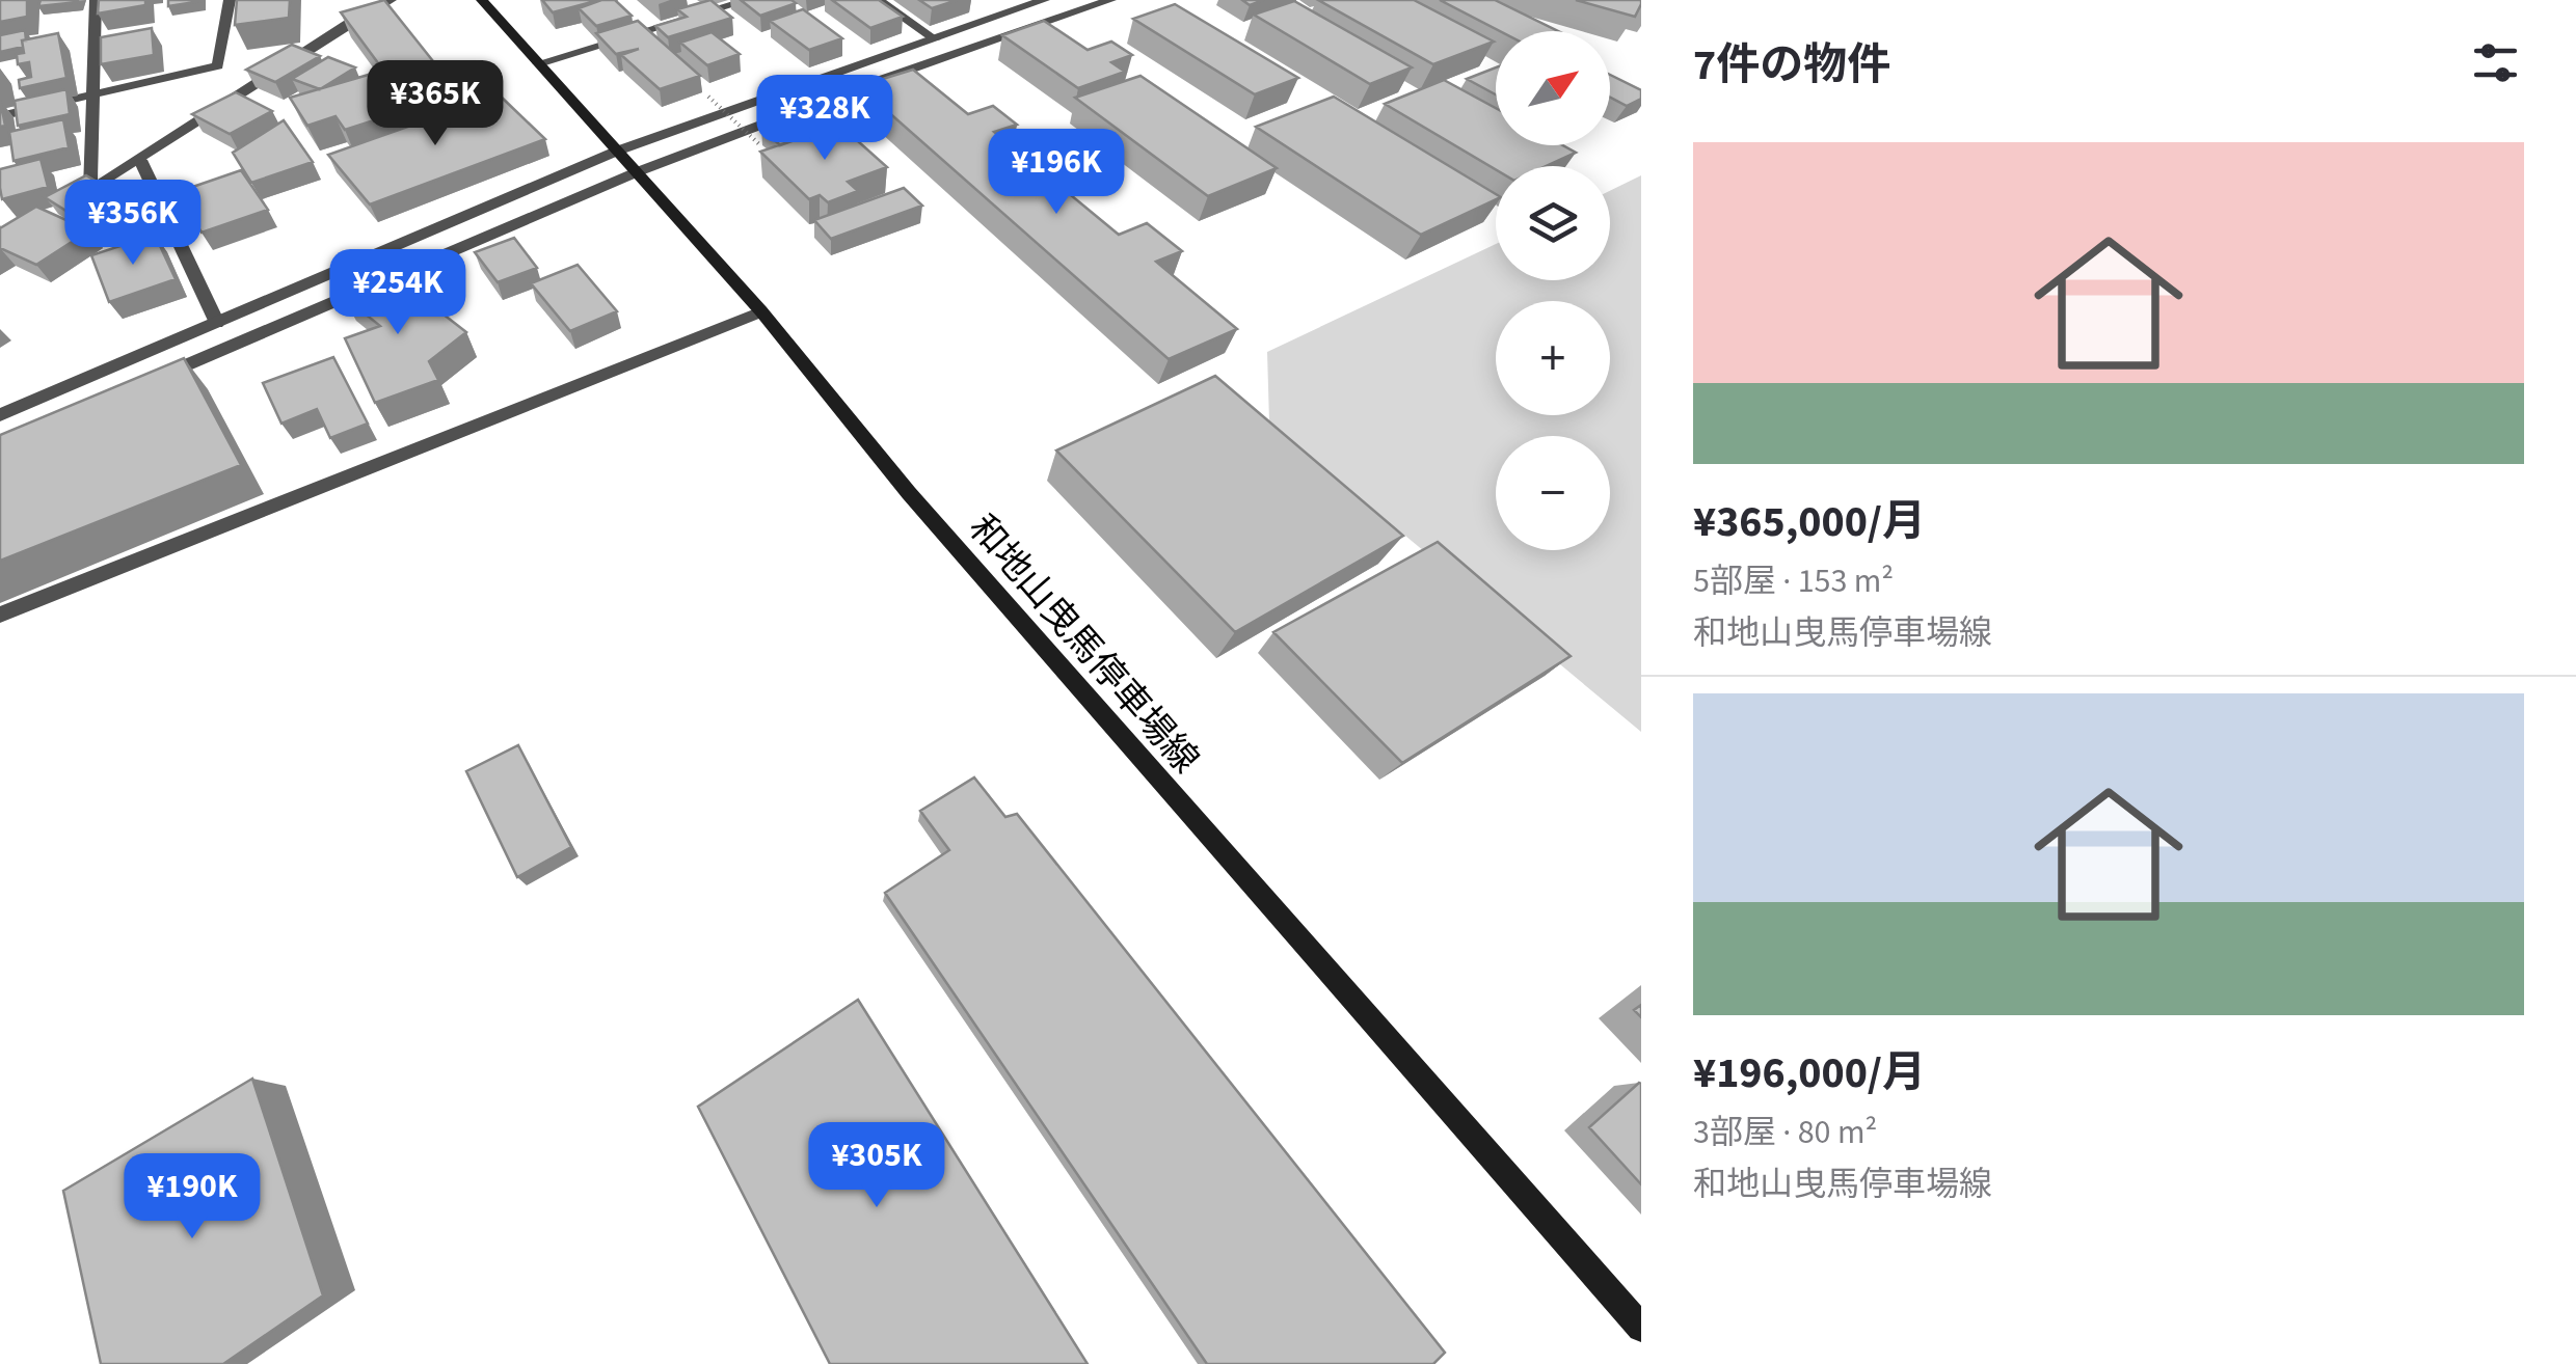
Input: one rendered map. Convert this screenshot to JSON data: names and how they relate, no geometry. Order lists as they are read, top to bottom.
{
  "streets": {
    "main road": ["和地山曳馬停車場線"]
  },
  "north": "top right",
  "page": {
    "heading": "7件の物件",
    "map_buttons": ["+", "−"],
    "price": [
      "¥365K",
      "¥328K",
      "¥196K",
      "¥356K",
      "¥254K",
      "¥305K",
      "¥190K"
    ],
    "list": [
      {
        "name": "¥365,000/月",
        "note": "5部屋 · 153 m² · 和地山曳馬停車場線"
      },
      {
        "name": "¥196,000/月",
        "note": "3部屋 · 80 m² · 和地山曳馬停車場線"
      }
    ]
  }
}
